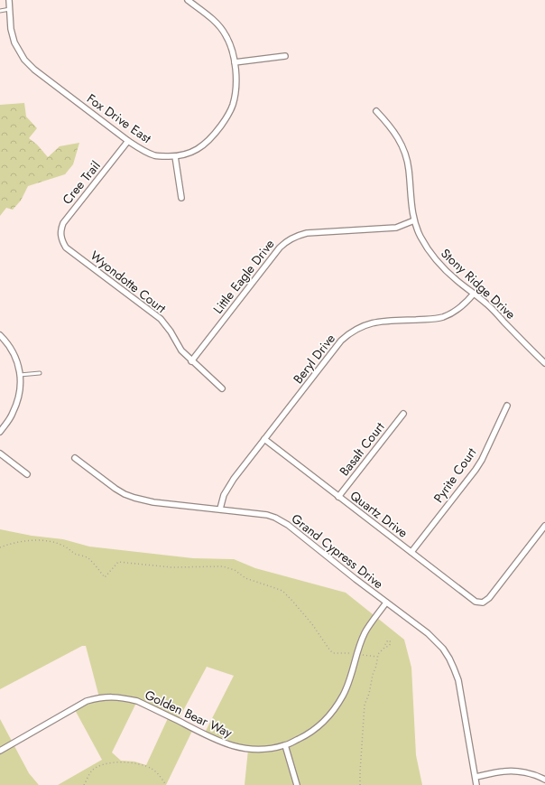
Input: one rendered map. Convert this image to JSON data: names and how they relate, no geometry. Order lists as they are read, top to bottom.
{
  "streets": {
    "street": [
      "Fox Drive East",
      "Cree Trail",
      "Little Eagle Drive",
      "Wyondotte Court",
      "Stony Ridge Drive",
      "Beryl Drive",
      "Basalt Court",
      "Pyrite Court",
      "Quartz Drive",
      "Grand Cypress Drive",
      "Golden Bear Way"
    ]
  },
  "crossings": [
    ["Fox Drive East", "Cree Trail"],
    ["Cree Trail", "Wyondotte Court"],
    ["Little Eagle Drive", "Wyondotte Court"],
    ["Little Eagle Drive", "Stony Ridge Drive"],
    ["Stony Ridge Drive", "Beryl Drive"],
    ["Beryl Drive", "Quartz Drive"],
    ["Beryl Drive", "Grand Cypress Drive"],
    ["Basalt Court", "Quartz Drive"],
    ["Pyrite Court", "Quartz Drive"],
    ["Grand Cypress Drive", "Golden Bear Way"]
  ]
}
